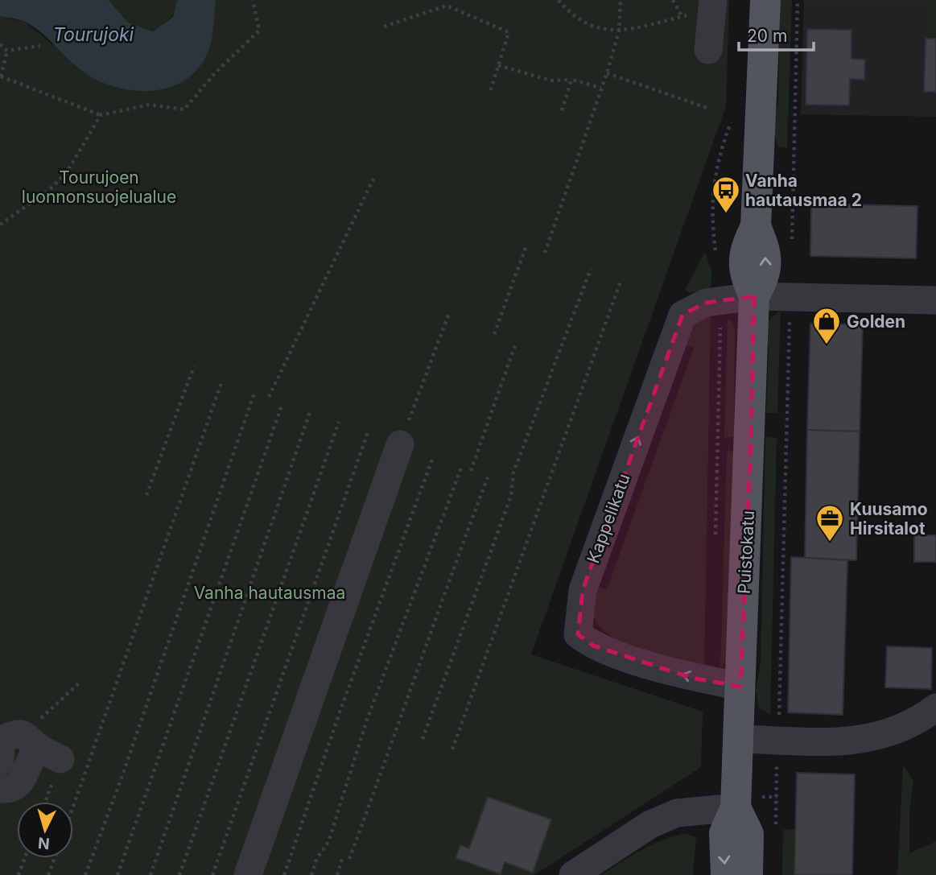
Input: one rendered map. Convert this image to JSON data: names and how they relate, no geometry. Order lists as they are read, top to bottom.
{
  "streets": {
    "main road": ["Puistokatu"],
    "street": ["Kappelikatu"]
  },
  "crossings": [
    ["Kappelikatu", "Puistokatu"]
  ],
  "water": ["Tourujoki"],
  "parks": ["Tourujoen luonnonsuojelualue", "Vanha hautausmaa"],
  "places": {
    "bus stop": ["Vanha hautausmaa 2"],
    "shop": ["Golden"],
    "office": ["Kuusamo Hirsitalot"]
  },
  "scale_bar": "20 m",
  "north": "bottom"
}
